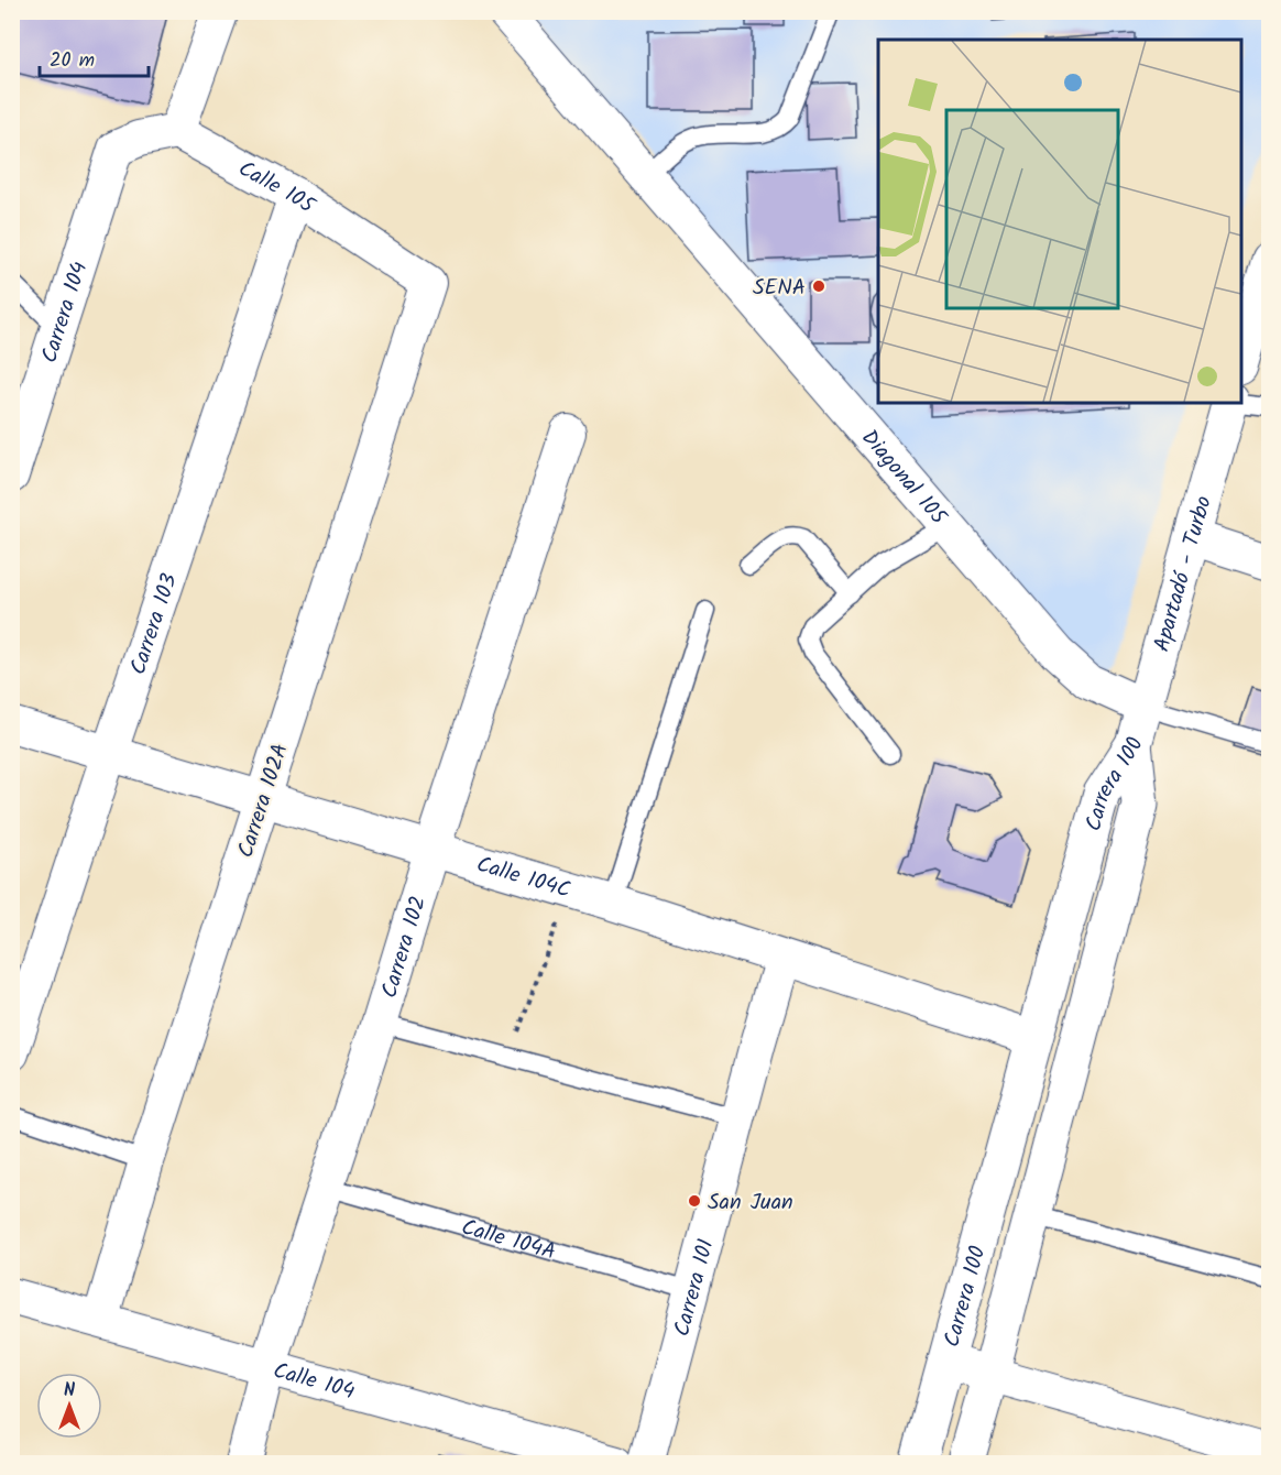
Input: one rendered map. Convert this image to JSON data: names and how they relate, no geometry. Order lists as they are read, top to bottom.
{
  "streets": {
    "main road": ["Apartadó - Turbo", "Carrera 100"],
    "street": [
      "Calle 105",
      "Carrera 104",
      "Diagonal 105",
      "Carrera 103",
      "Carrera 102A",
      "Calle 104C",
      "Carrera 102",
      "Carrera 101",
      "Calle 104"
    ],
    "lane": ["Calle 104A"]
  },
  "crossings": [
    ["Calle 105", "Carrera 104"],
    ["Calle 105", "Carrera 103"],
    ["Calle 105", "Carrera 102A"],
    ["Diagonal 105", "Apartadó - Turbo"],
    ["Apartadó - Turbo", "Carrera 100"],
    ["Carrera 103", "Calle 104C"],
    ["Carrera 102A", "Calle 104C"],
    ["Carrera 102A", "Calle 104"],
    ["Carrera 100", "Calle 104C"],
    ["Calle 104C", "Carrera 102"],
    ["Calle 104C", "Carrera 101"],
    ["Carrera 102", "Calle 104A"],
    ["Carrera 102", "Calle 104"],
    ["Calle 104A", "Carrera 101"]
  ],
  "places": ["SENA", "San Juan"],
  "scale_bar": "20 m",
  "north": "top"
}
